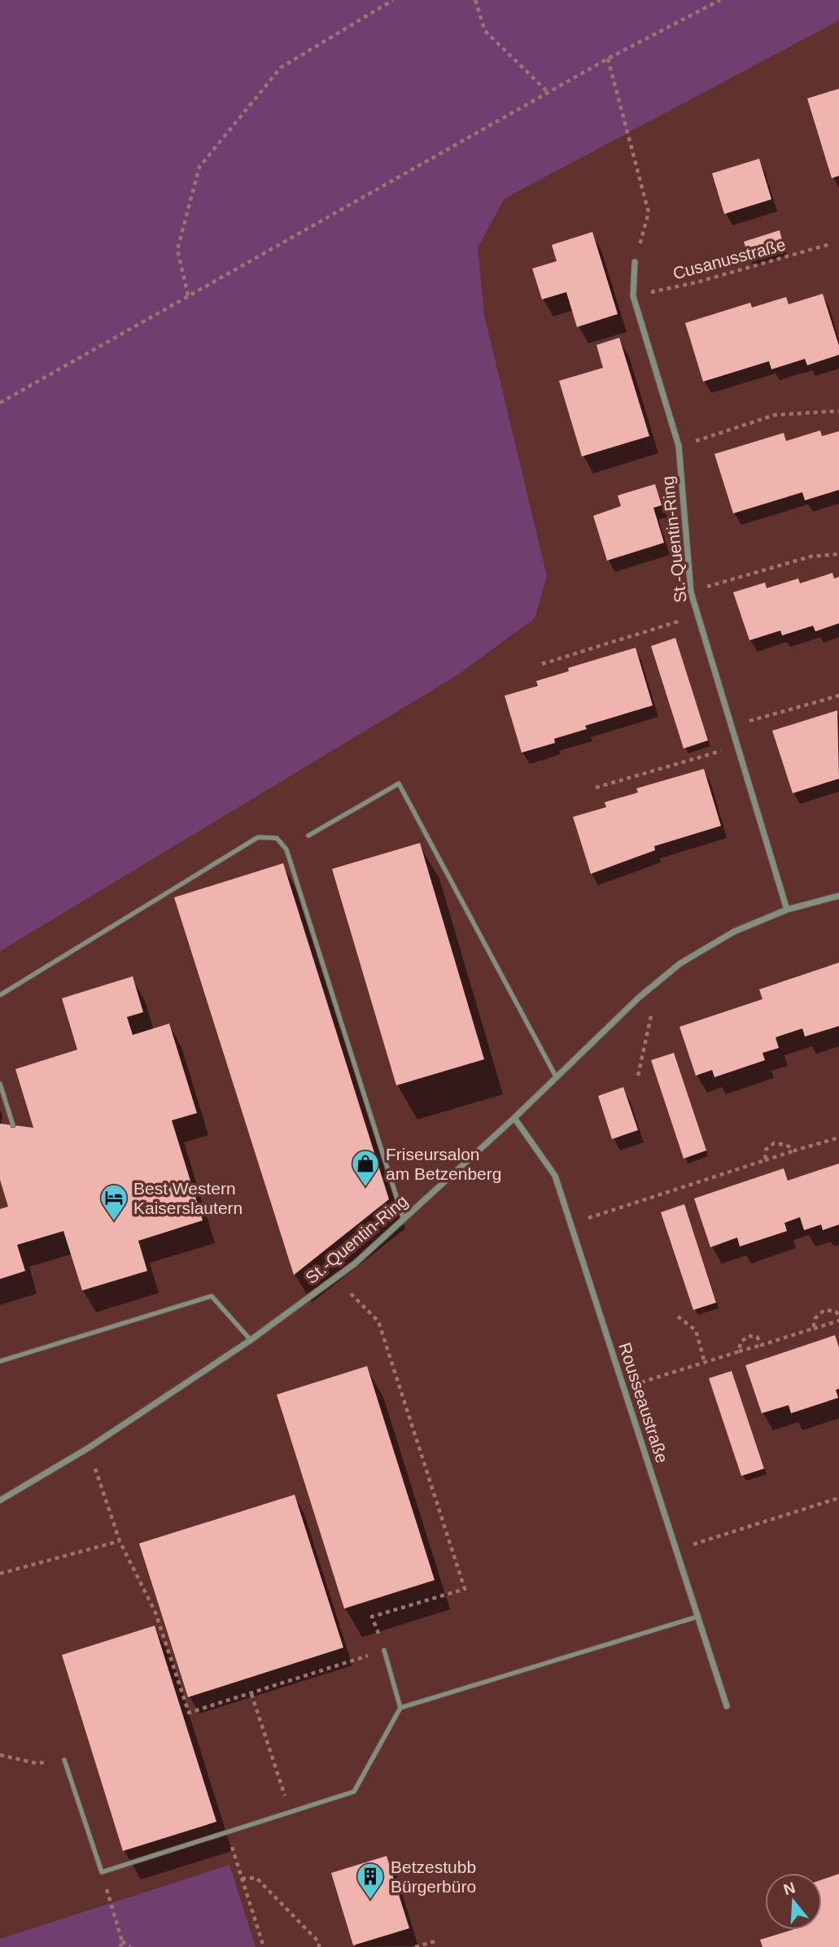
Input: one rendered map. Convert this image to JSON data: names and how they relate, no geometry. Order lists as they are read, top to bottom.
{
  "streets": {
    "street": ["St.-Quentin-Ring", "Rousseaustraße"],
    "path": ["Cusanusstraße"]
  },
  "crossings": [
    ["Cusanusstraße", "St.-Quentin-Ring"],
    ["St.-Quentin-Ring", "Rousseaustraße"]
  ],
  "places": {
    "shop": ["Friseursalon am Betzenberg"],
    "hotel": ["Best Western Kaiserslautern"],
    "building": ["Betzestubb Bürgerbüro"]
  },
  "north": "top"
}
